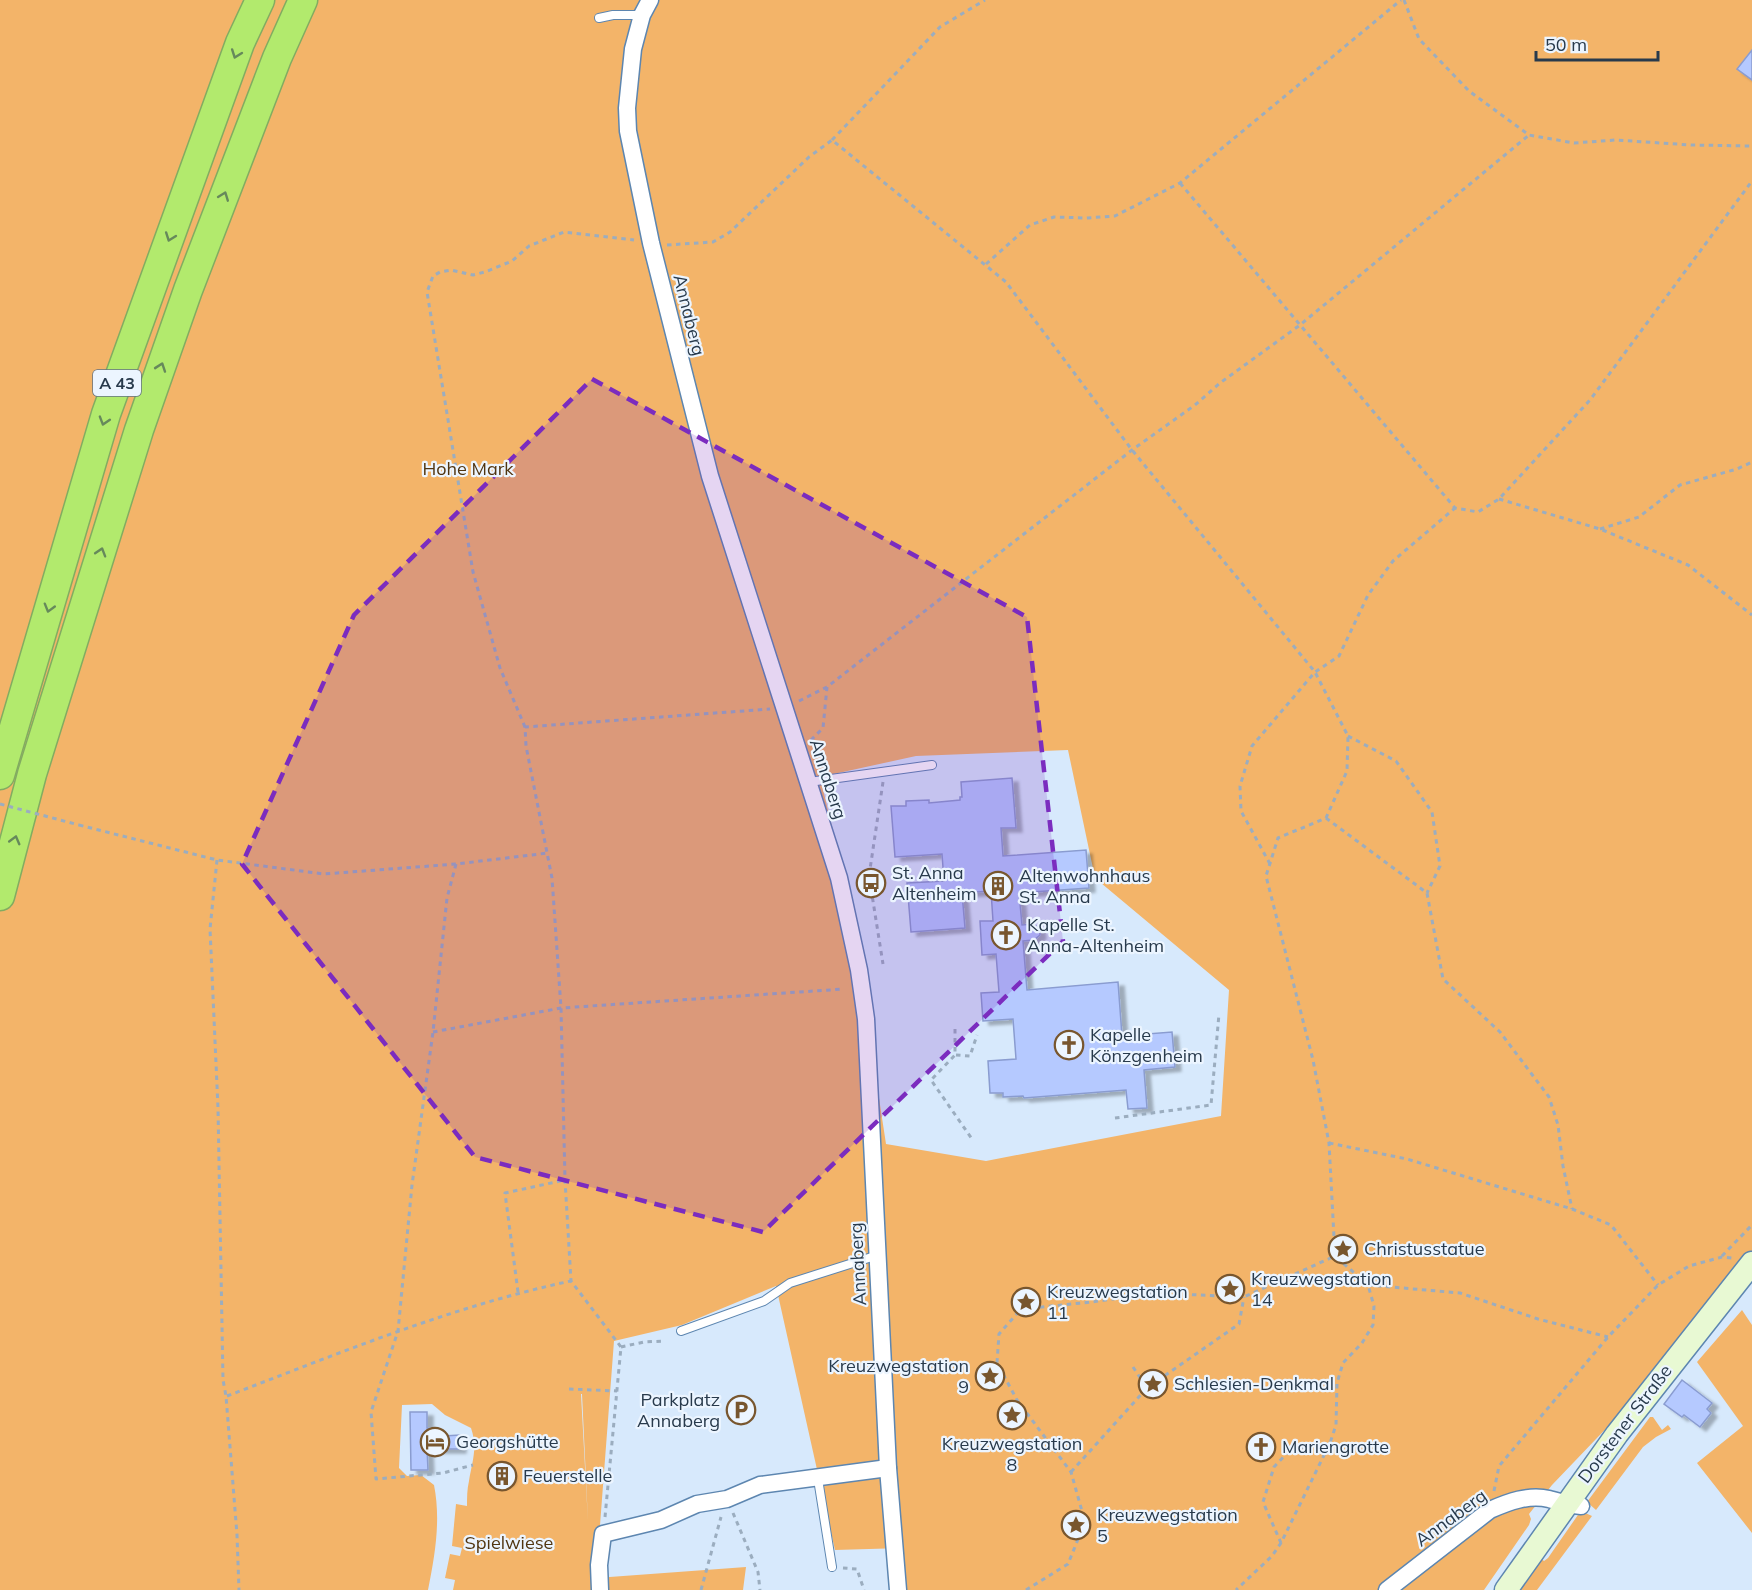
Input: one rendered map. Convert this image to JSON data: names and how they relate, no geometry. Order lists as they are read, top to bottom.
{
  "streets": {
    "highway": ["A 43"],
    "main road": ["Dorstener Straße"],
    "street": ["Annaberg"]
  },
  "crossings": [
    ["Annaberg", "Dorstener Straße"]
  ],
  "parks": ["Hohe Mark", "Spielwiese"],
  "places": {
    "bus stop": ["St. Anna Altenheim"],
    "building": ["Altenwohnhaus St. Anna", "Feuerstelle"],
    "church": ["Kapelle St. Anna-Altenheim", "Kapelle Könzgenheim", "Mariengrotte"],
    "place": [
      "Christusstatue",
      "Kreuzwegstation 14",
      "Kreuzwegstation 11",
      "Kreuzwegstation 9",
      "Schlesien-Denkmal",
      "Kreuzwegstation 8",
      "Kreuzwegstation 5"
    ],
    "parking": ["Parkplatz Annaberg"],
    "hotel": ["Georgshütte"]
  },
  "scale_bar": "50 m"
}
